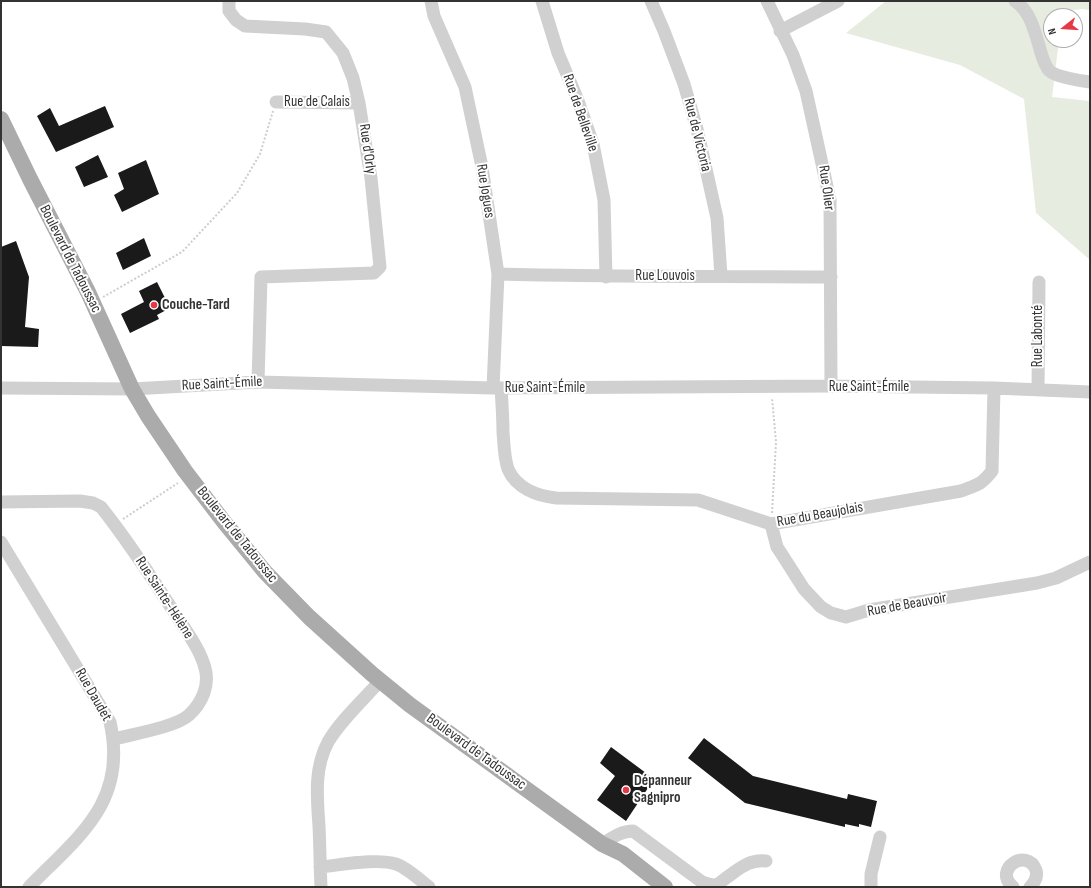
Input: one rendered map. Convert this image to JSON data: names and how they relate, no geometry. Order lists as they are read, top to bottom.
{
  "streets": {
    "main road": ["Boulevard de Tadoussac"],
    "street": [
      "Rue de Calais",
      "Rue de Belleville",
      "Rue de Victoria",
      "Rue d'Orly",
      "Rue Olier",
      "Rue Jogues",
      "Rue Louvois",
      "Rue Labonté",
      "Rue Saint-Émile",
      "Rue du Beaujolais",
      "Rue Sainte-Hélène",
      "Rue de Beauvoir",
      "Rue Daudet"
    ]
  },
  "crossings": [
    ["Rue de Calais", "Rue d'Orly"],
    ["Rue de Belleville", "Rue Louvois"],
    ["Rue de Victoria", "Rue Louvois"],
    ["Rue d'Orly", "Rue Saint-Émile"],
    ["Rue Olier", "Rue Louvois"],
    ["Rue Olier", "Rue Saint-Émile"],
    ["Rue Jogues", "Rue Louvois"],
    ["Rue Jogues", "Rue Saint-Émile"],
    ["Rue Jogues", "Rue du Beaujolais"],
    ["Boulevard de Tadoussac", "Rue Saint-Émile"],
    ["Rue Labonté", "Rue Saint-Émile"],
    ["Rue Saint-Émile", "Rue du Beaujolais"],
    ["Rue du Beaujolais", "Rue de Beauvoir"],
    ["Rue Sainte-Hélène", "Rue Daudet"]
  ],
  "places": ["Couche-Tard", "Dépanneur Sagnipro"],
  "north": "left"
}
